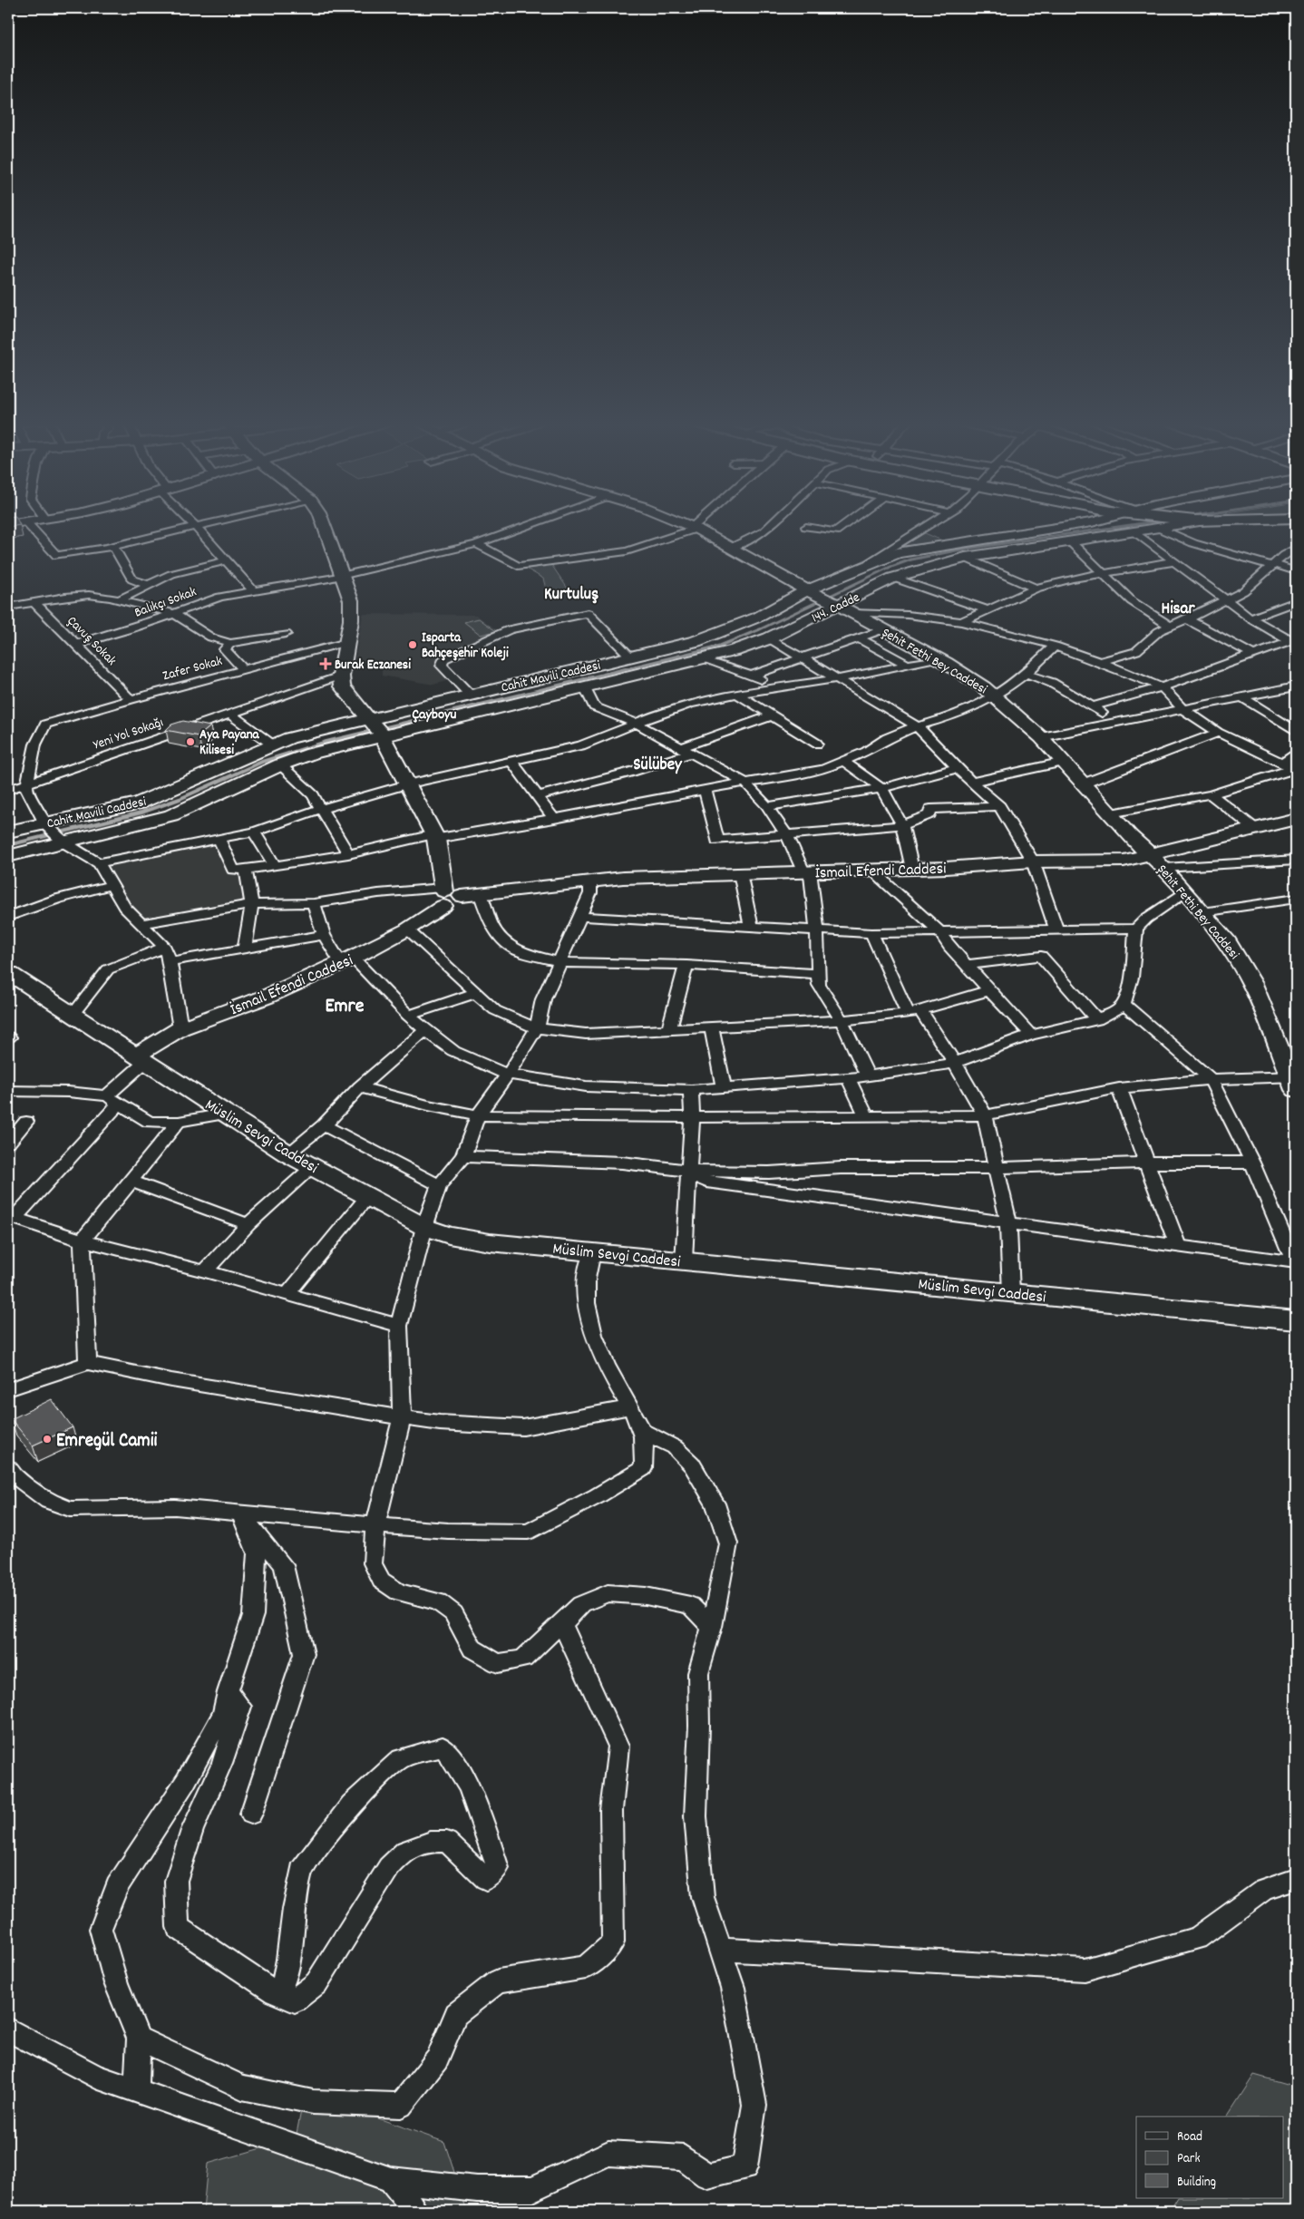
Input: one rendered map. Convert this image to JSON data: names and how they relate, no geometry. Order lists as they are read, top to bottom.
{
  "streets": {
    "street": [
      "Balıkçı Sokak",
      "144. Cadde",
      "Çavuş Sokak",
      "Şehit Fethi Bey Caddesi",
      "Zafer Sokak",
      "Cahit Mavili Caddesi",
      "Yeni Yol Sokağı",
      "İsmail Efendi Caddesi",
      "Müslim Sevgi Caddesi"
    ]
  },
  "crossings": [
    ["Balıkçı Sokak", "Çavuş Sokak"],
    ["144. Cadde", "Şehit Fethi Bey Caddesi"],
    ["144. Cadde", "Cahit Mavili Caddesi"],
    ["Çavuş Sokak", "Zafer Sokak"],
    ["Şehit Fethi Bey Caddesi", "Cahit Mavili Caddesi"],
    ["Şehit Fethi Bey Caddesi", "İsmail Efendi Caddesi"],
    ["Zafer Sokak", "Yeni Yol Sokağı"],
    ["İsmail Efendi Caddesi", "Müslim Sevgi Caddesi"]
  ],
  "districts": [
    "Kurtuluş",
    "Hisar",
    "Çayboyu",
    "Sülübey",
    "Emre"
  ],
  "places": {
    "other": ["Isparta Bahçeşehir Koleji", "Aya Payana Kilisesi", "Emregül Camii"],
    "health": ["Burak Eczanesi"]
  },
  "legend": ["Road", "Park", "Building"]
}
